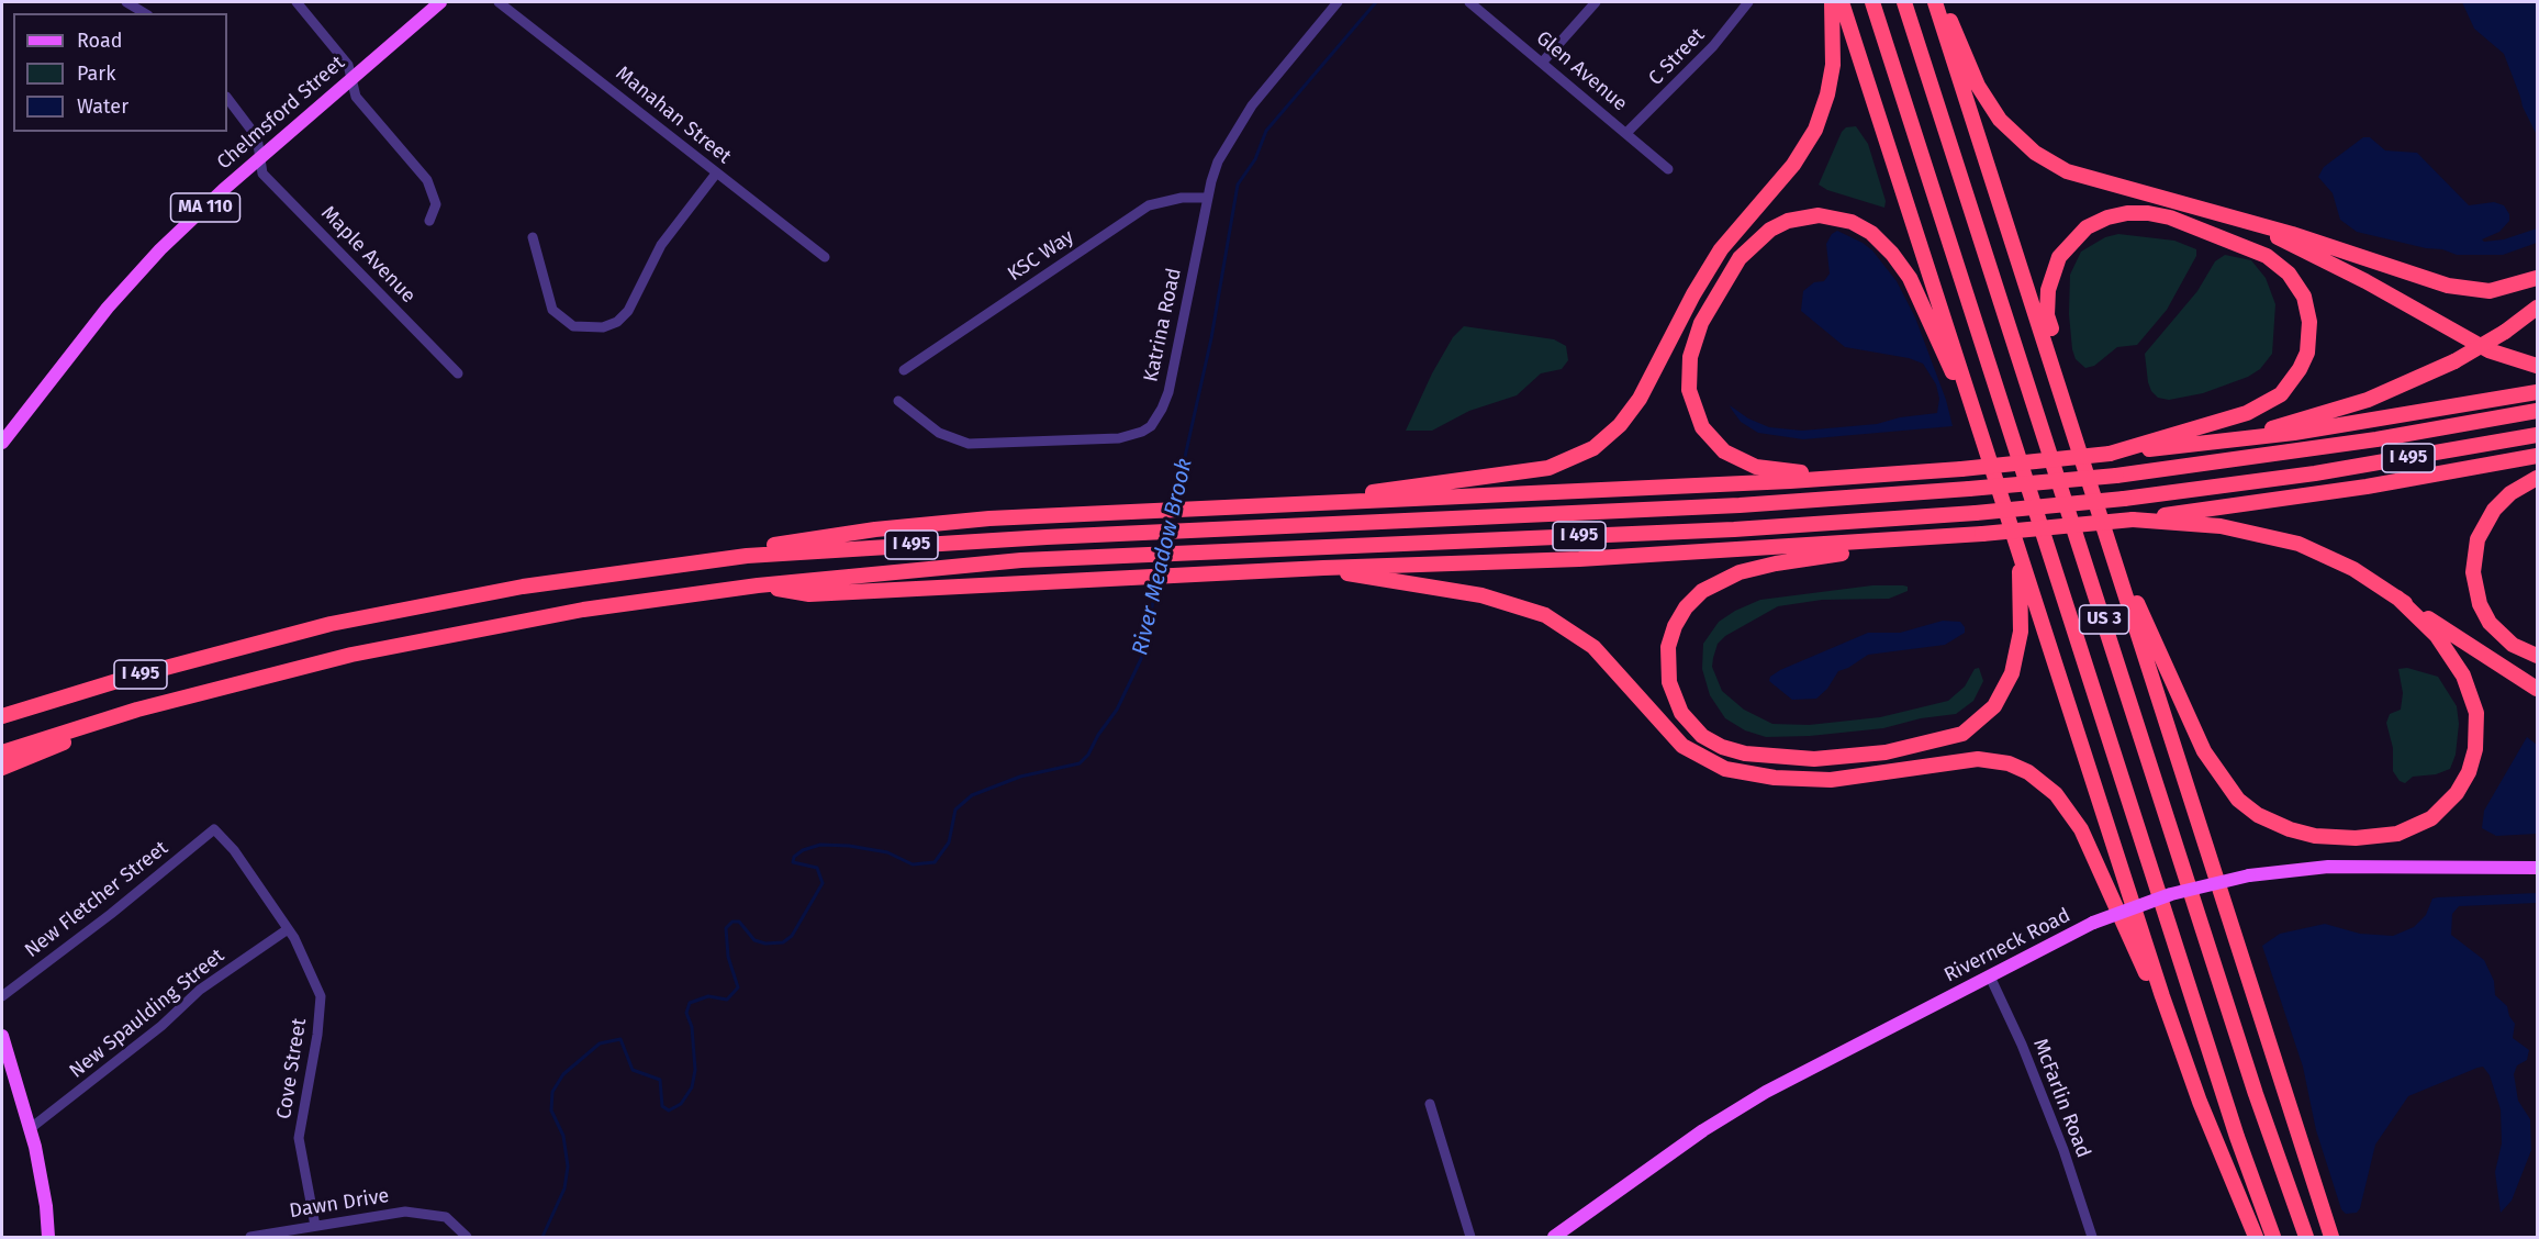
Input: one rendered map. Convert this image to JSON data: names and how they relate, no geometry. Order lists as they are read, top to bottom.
{
  "streets": {
    "highway": ["I 495", "US 3"],
    "main road": ["Chelmsford Street", "MA 110", "Riverneck Road"],
    "street": [
      "C Street",
      "Glen Avenue",
      "Manahan Street",
      "Maple Avenue",
      "KSC Way",
      "Katrina Road",
      "New Fletcher Street",
      "New Spaulding Street",
      "Cove Street",
      "McFarlin Road",
      "Dawn Drive"
    ]
  },
  "crossings": [
    ["C Street", "Glen Avenue"],
    ["Chelmsford Street", "Maple Avenue"],
    ["KSC Way", "Katrina Road"],
    ["New Fletcher Street", "Cove Street"],
    ["Riverneck Road", "McFarlin Road"],
    ["New Spaulding Street", "Cove Street"],
    ["Cove Street", "Dawn Drive"]
  ],
  "water": ["River Meadow Brook"],
  "legend": ["Road", "Park", "Water"]
}
